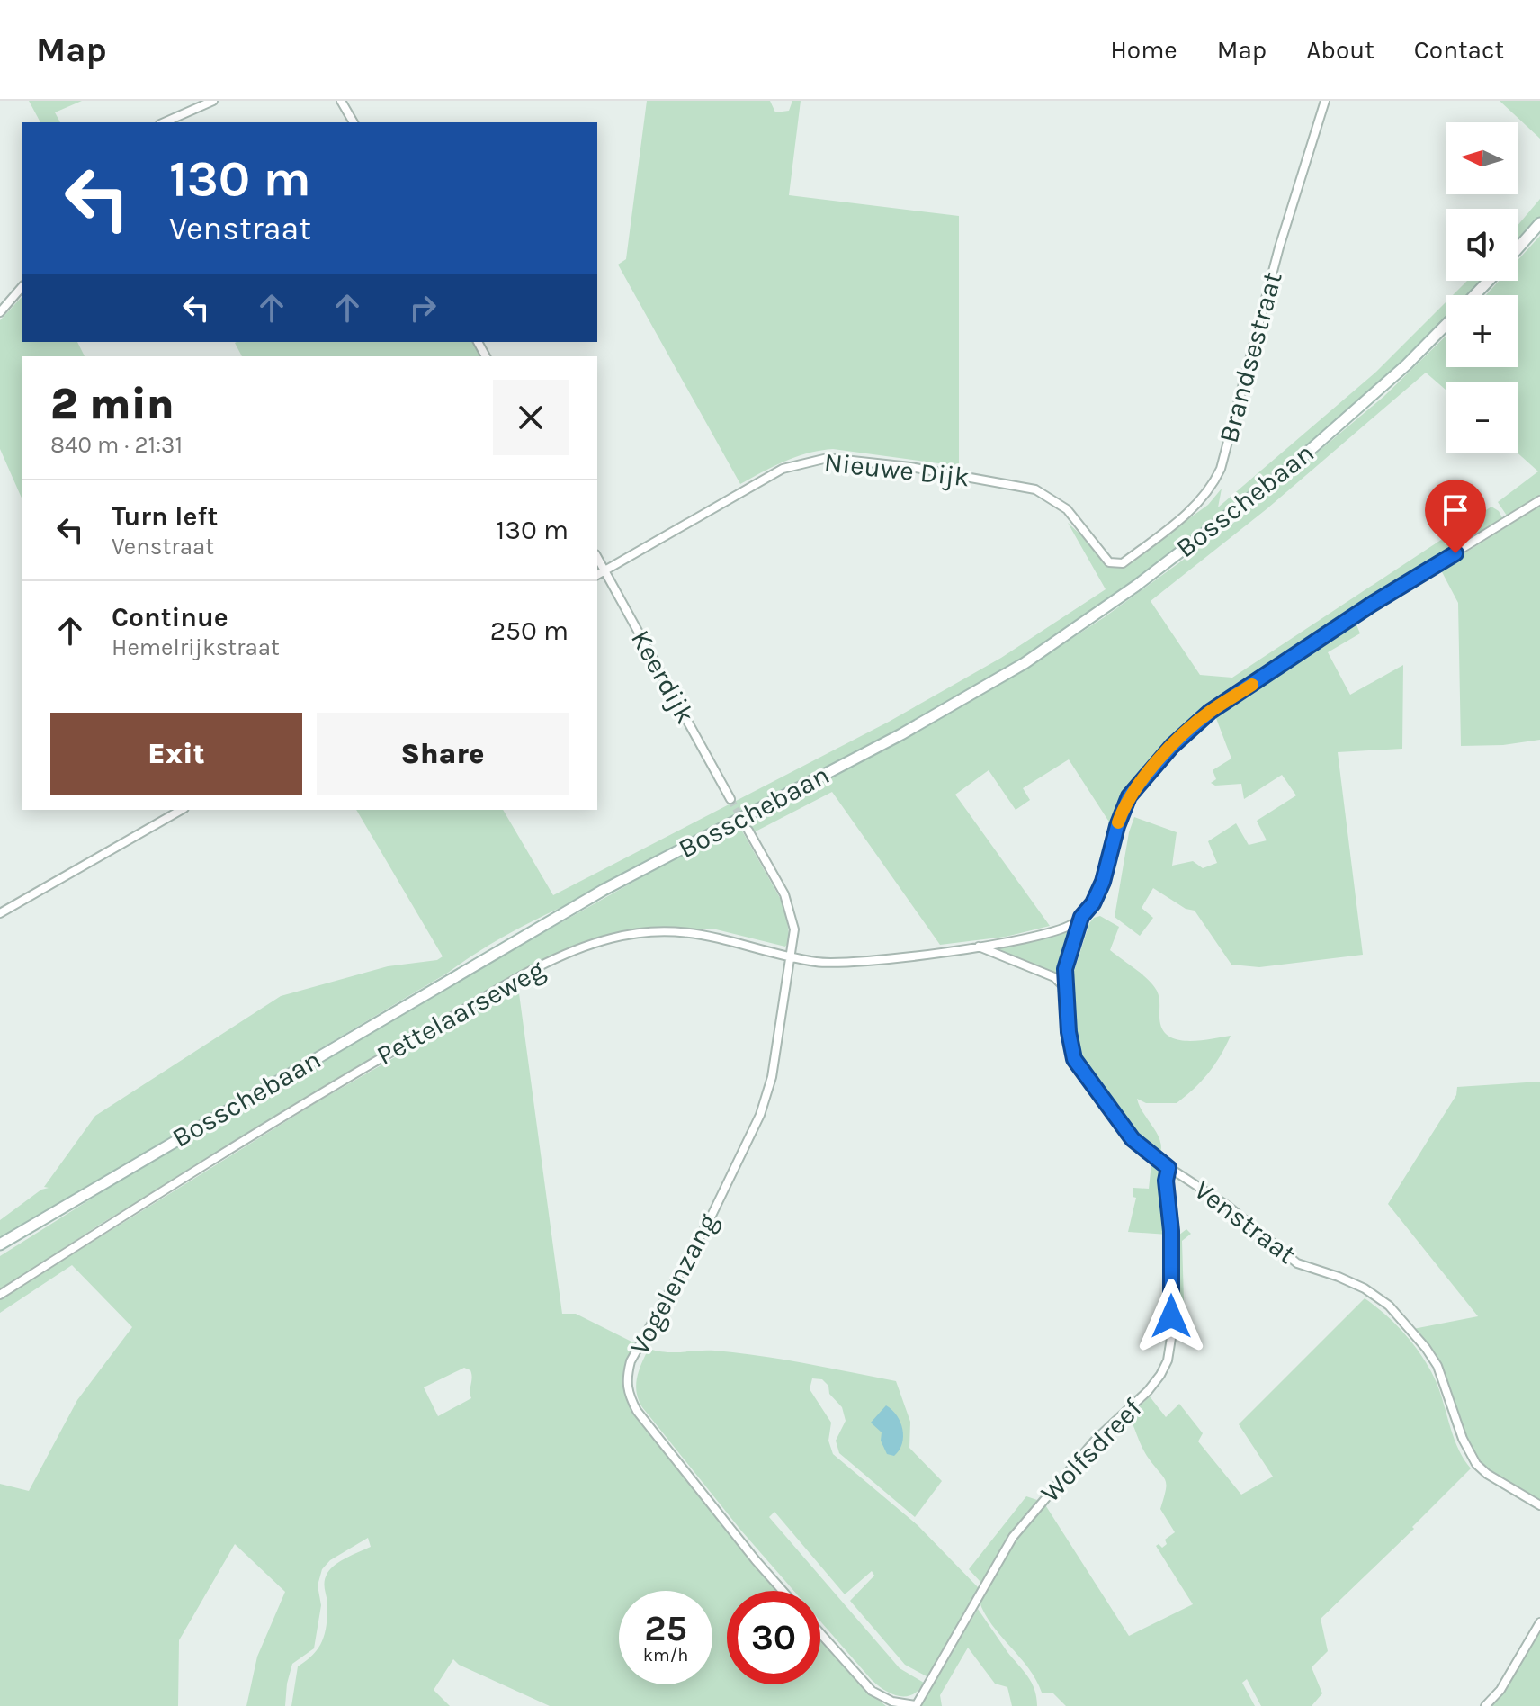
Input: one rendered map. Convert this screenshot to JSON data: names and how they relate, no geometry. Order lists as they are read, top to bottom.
{
  "streets": {
    "main road": ["Bosschebaan"],
    "street": [
      "Brandsestraat",
      "Nieuwe Dijk",
      "Keerdijk",
      "Pettelaarseweg",
      "Venstraat",
      "Vogelenzang",
      "Wolfsdreef"
    ]
  },
  "crossings": [
    ["Brandsestraat", "Nieuwe Dijk"],
    ["Nieuwe Dijk", "Keerdijk"],
    ["Pettelaarseweg", "Venstraat"],
    ["Pettelaarseweg", "Vogelenzang"],
    ["Venstraat", "Wolfsdreef"]
  ],
  "north": "left",
  "page": {
    "header": "Map",
    "nav": [
      "Home",
      "Map",
      "About",
      "Contact"
    ],
    "map_buttons": ["+", "−"],
    "turn": ["130 m", "Venstraat"],
    "heading": ["2 min", "840 m · 21:31"],
    "list": [
      {
        "name": "Turn left",
        "note": "Venstraat",
        "value": "130 m"
      },
      {
        "name": "Continue",
        "note": "Hemelrijkstraat",
        "value": "250 m"
      }
    ],
    "buttons": ["Exit", "Share"],
    "speed": "25 km/h",
    "limit": "30"
  }
}
